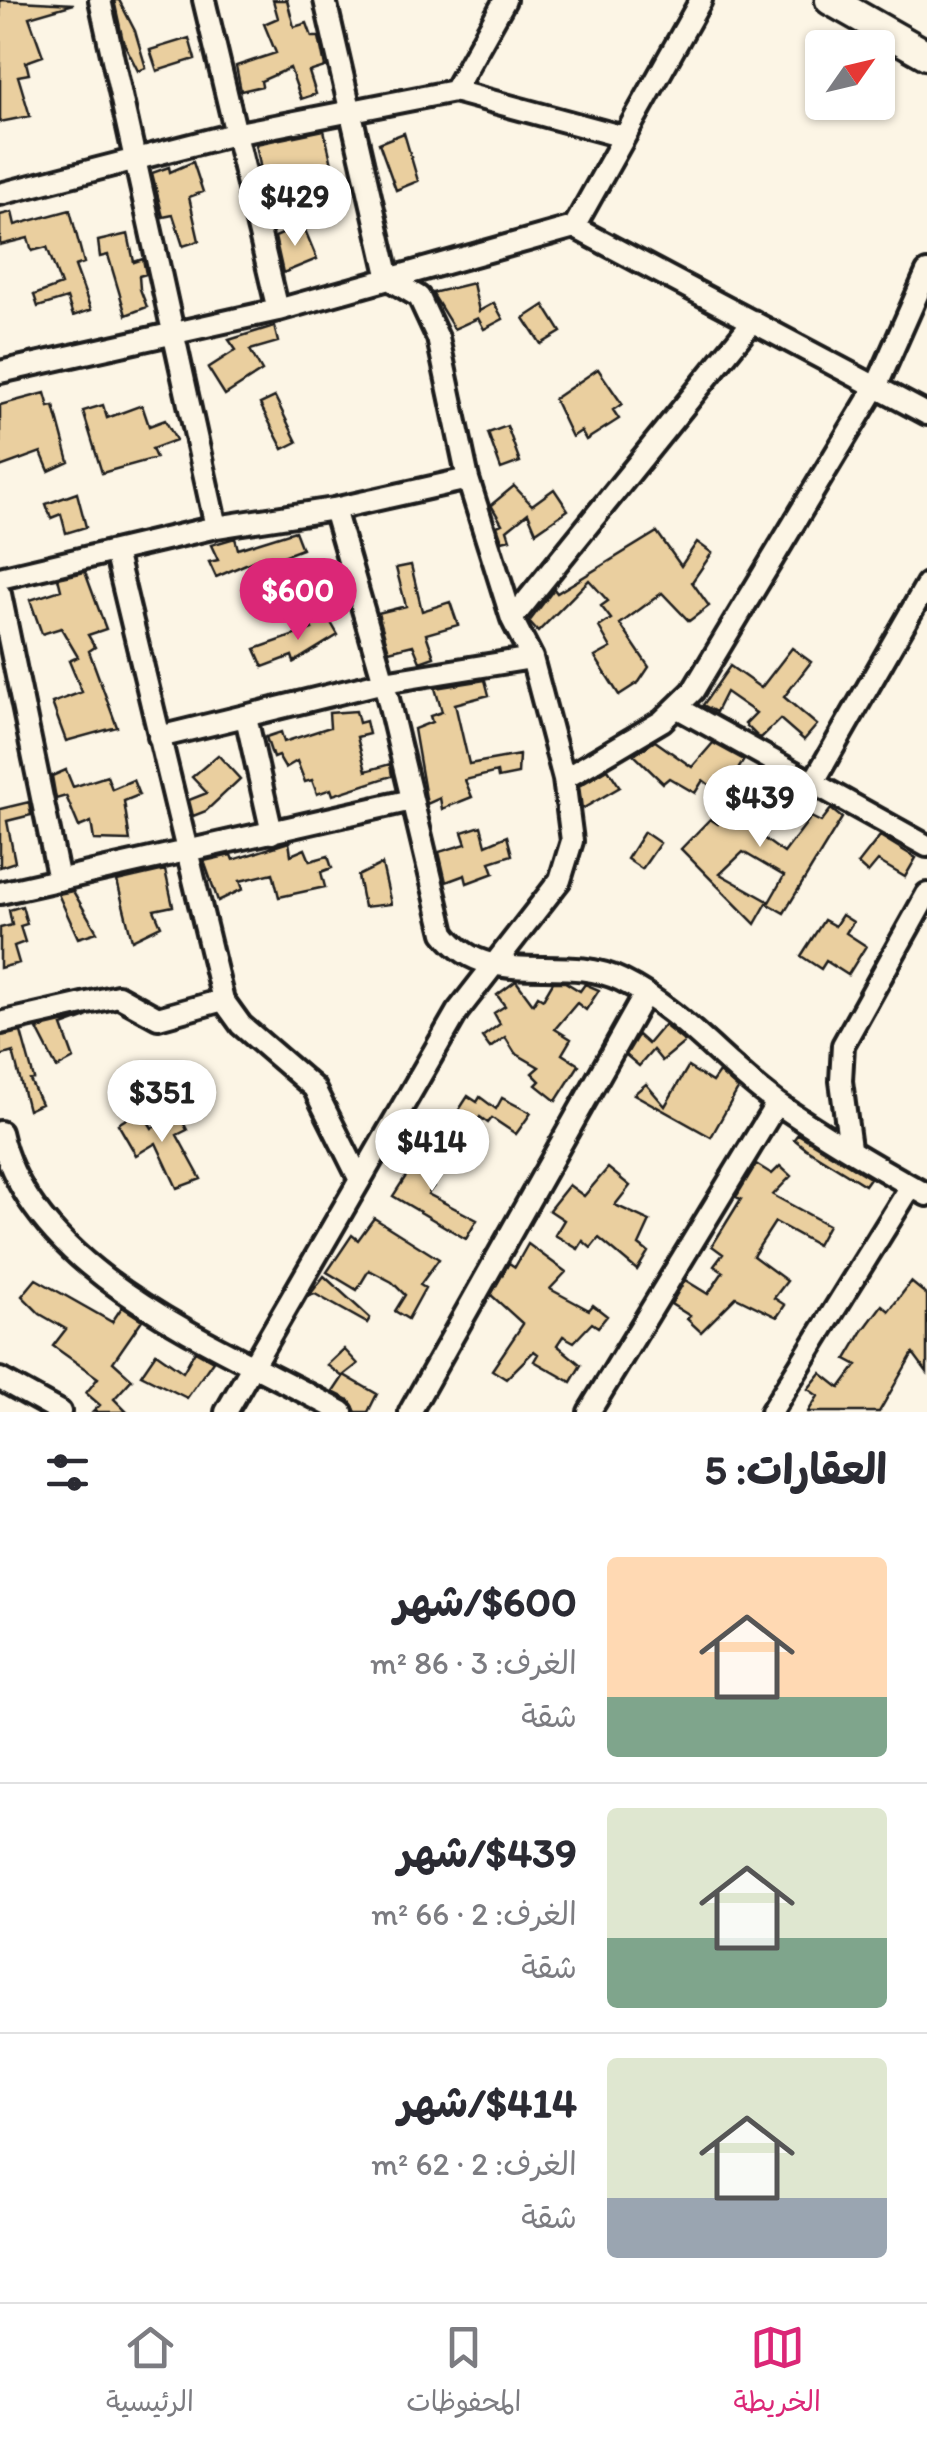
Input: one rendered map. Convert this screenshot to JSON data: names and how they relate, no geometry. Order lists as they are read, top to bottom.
{
  "north": "top right",
  "page": {
    "price": [
      "$429",
      "$600",
      "$439",
      "$351",
      "$414"
    ],
    "heading": "العقارات: 5",
    "list": [
      {
        "name": "$600/شهر",
        "note": "الغرف: 3 · 86 m² · شقة"
      },
      {
        "name": "$439/شهر",
        "note": "الغرف: 2 · 66 m² · شقة"
      },
      {
        "name": "$414/شهر",
        "note": "الغرف: 2 · 62 m² · شقة"
      }
    ],
    "tabs": ["الخريطة", "المحفوظات", "الرئيسية"]
  }
}
